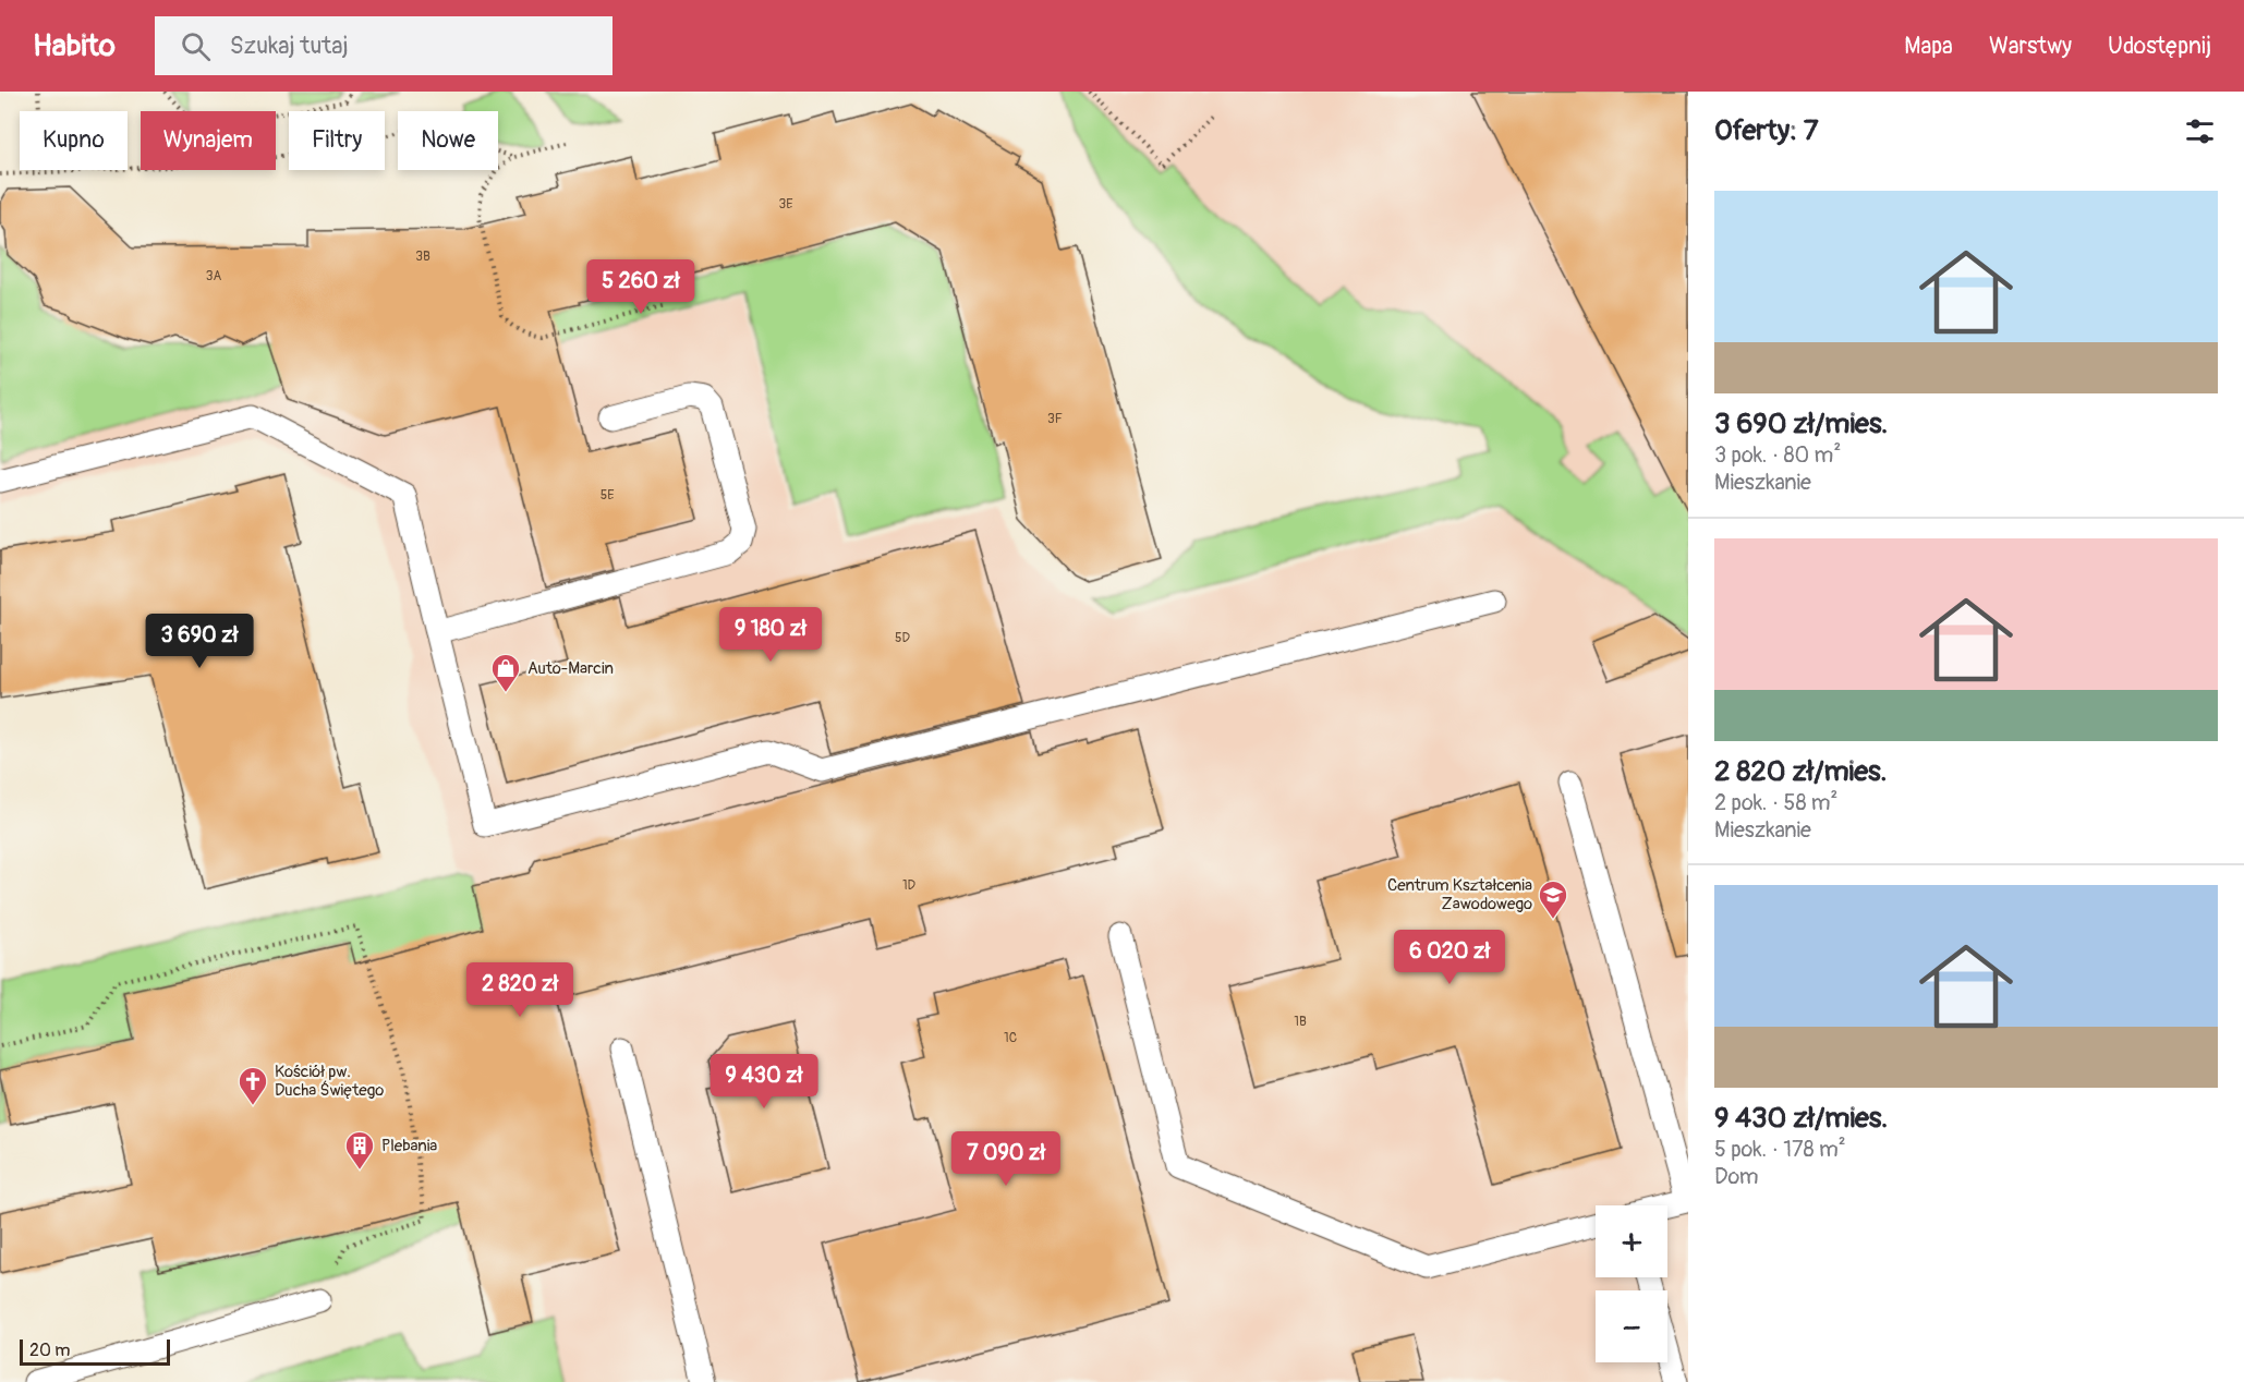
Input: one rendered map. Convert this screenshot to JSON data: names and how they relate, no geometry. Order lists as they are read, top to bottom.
{
  "places": {
    "shop": ["Auto-Marcin"],
    "school or university": ["Centrum Kształcenia Zawodowego"],
    "church": ["Kościół pw. Ducha Świętego"],
    "building": ["Plebania"]
  },
  "house_numbers": [
    "3E",
    "3B",
    "3A",
    "3F",
    "5E",
    "5D",
    "1D",
    "1B",
    "1C"
  ],
  "scale_bar": "20 m",
  "page": {
    "header": "Habito",
    "search": "Szukaj tutaj",
    "nav": ["Mapa", "Warstwy", "Udostępnij"],
    "heading": "Oferty: 7",
    "chip": [
      "Kupno",
      "Wynajem",
      "Filtry",
      "Nowe"
    ],
    "list": [
      {
        "name": "3 690 zł/mies.",
        "note": "3 pok. · 80 m² · Mieszkanie"
      },
      {
        "name": "2 820 zł/mies.",
        "note": "2 pok. · 58 m² · Mieszkanie"
      },
      {
        "name": "9 430 zł/mies.",
        "note": "5 pok. · 178 m² · Dom"
      }
    ],
    "price": [
      "5 260 zł",
      "9 180 zł",
      "3 690 zł",
      "6 020 zł",
      "2 820 zł",
      "9 430 zł",
      "7 090 zł"
    ],
    "map_buttons": ["+", "−"],
    "scale": "20 m"
  }
}
